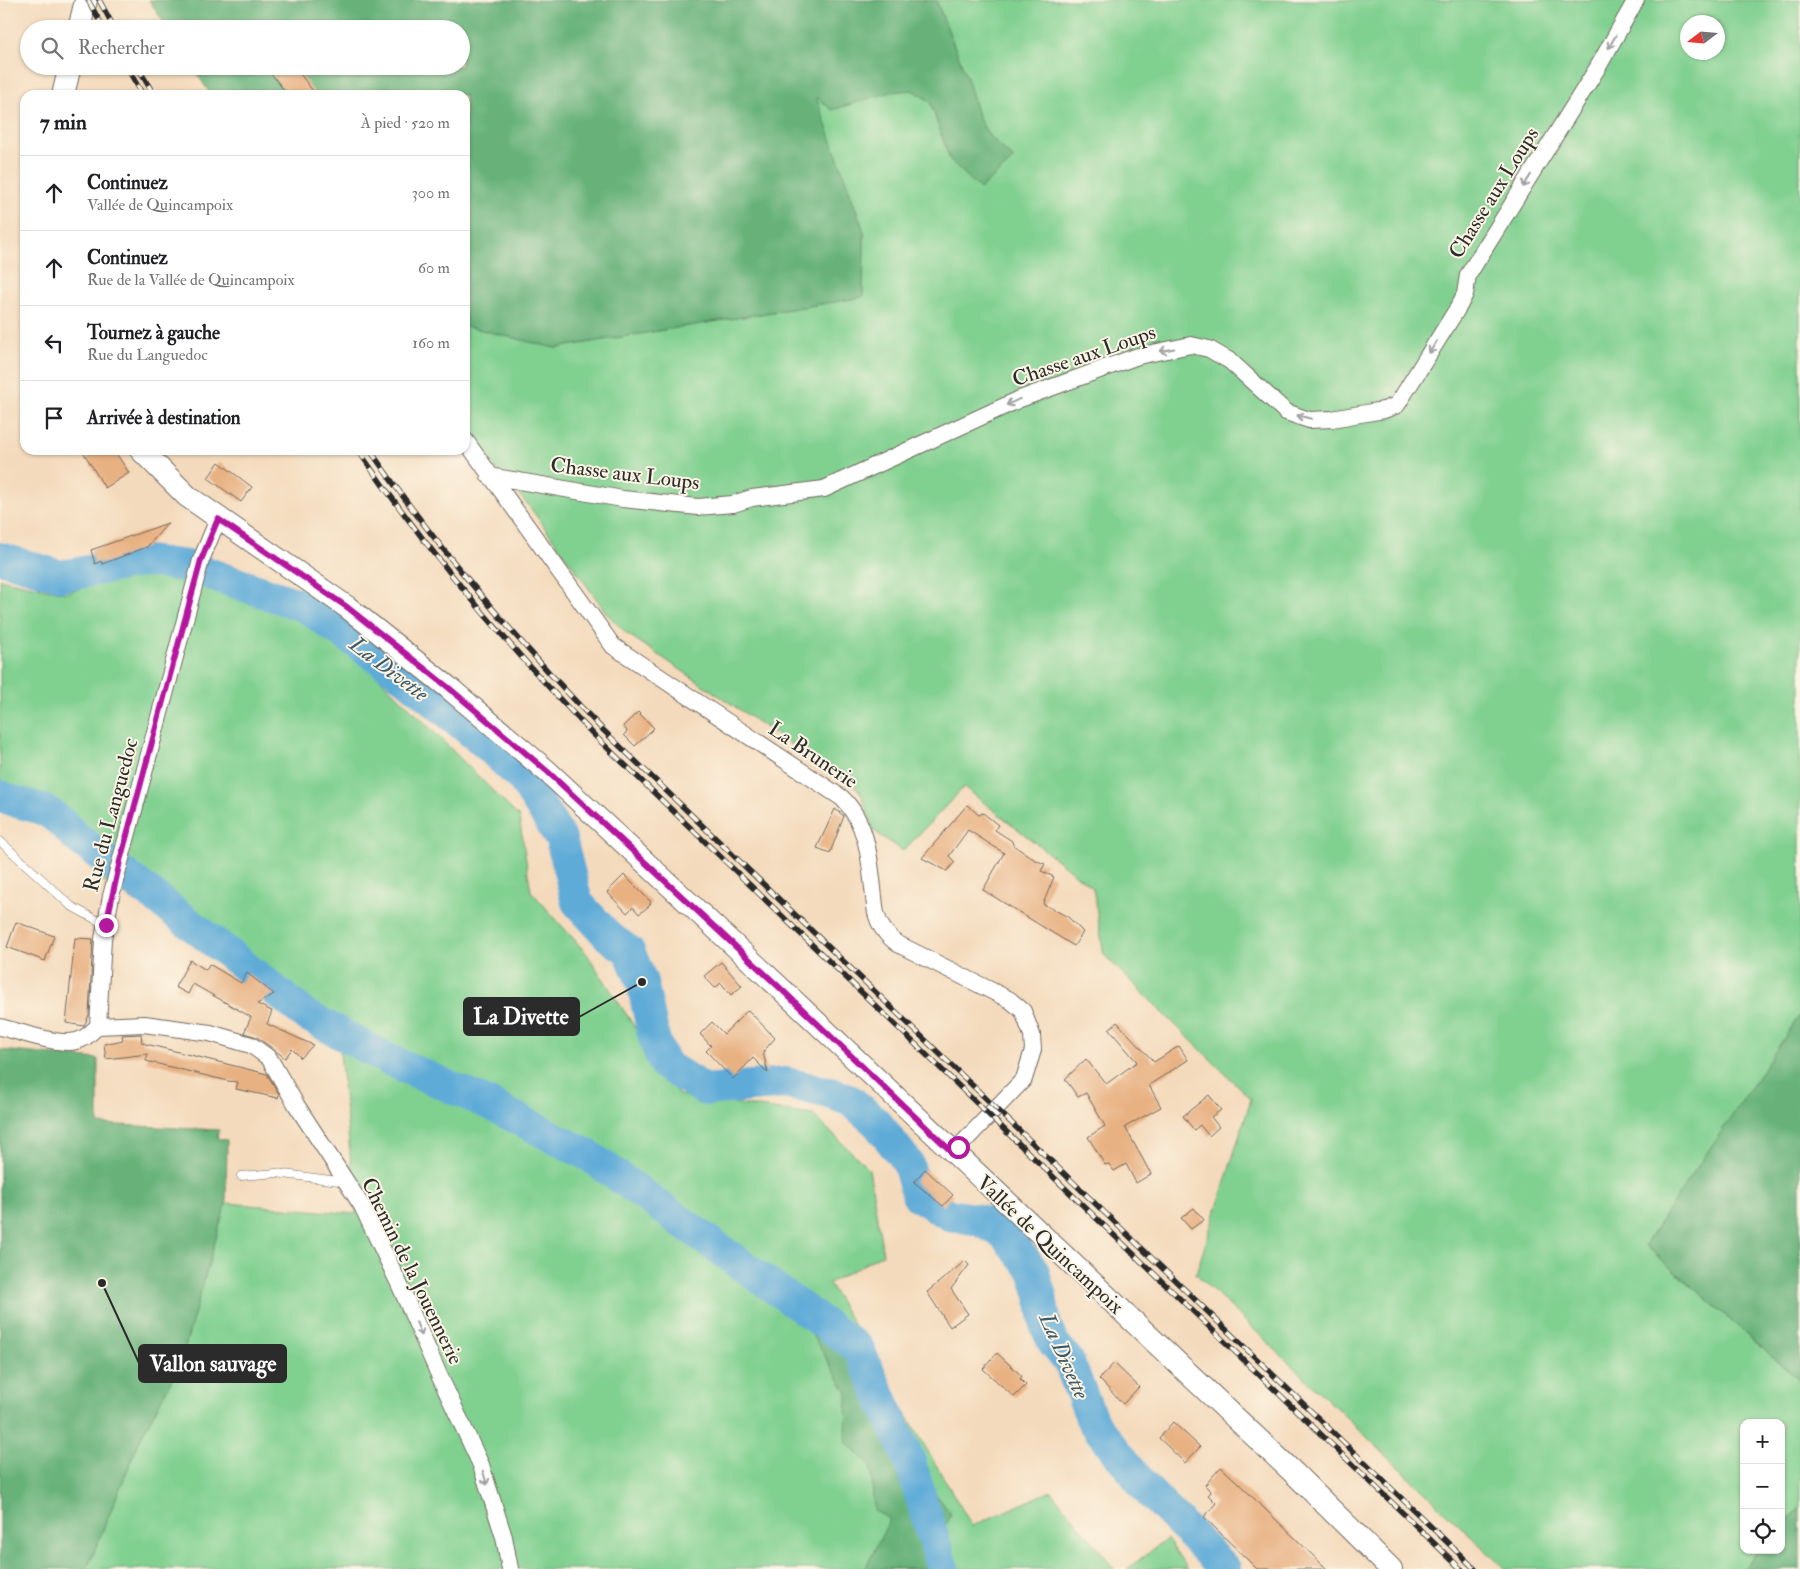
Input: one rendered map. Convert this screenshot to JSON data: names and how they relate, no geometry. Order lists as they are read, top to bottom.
{
  "streets": {
    "main road": ["Vallée de Quincampoix"],
    "street": [
      "Chasse aux Loups",
      "La Brunerie",
      "Rue du Languedoc",
      "Chemin de la Jouennerie"
    ]
  },
  "crossings": [
    ["Chasse aux Loups", "La Brunerie"],
    ["La Brunerie", "Vallée de Quincampoix"],
    ["Rue du Languedoc", "Vallée de Quincampoix"],
    ["Rue du Languedoc", "Chemin de la Jouennerie"]
  ],
  "one_way": ["Chasse aux Loups", "Chemin de la Jouennerie"],
  "water": ["La Divette"],
  "places": ["La Divette", "Vallon sauvage"],
  "north": "left",
  "page": {
    "search": "Rechercher",
    "heading": ["7 min", "À pied · 520 m"],
    "list": [
      ["Continuez", "Vallée de Quincampoix", "300 m"],
      ["Continuez", "Rue de la Vallée de Quincampoix", "60 m"],
      ["Tournez à gauche", "Rue du Languedoc", "160 m"],
      "Arrivée à destination"
    ],
    "map_buttons": ["+", "−"]
  }
}
